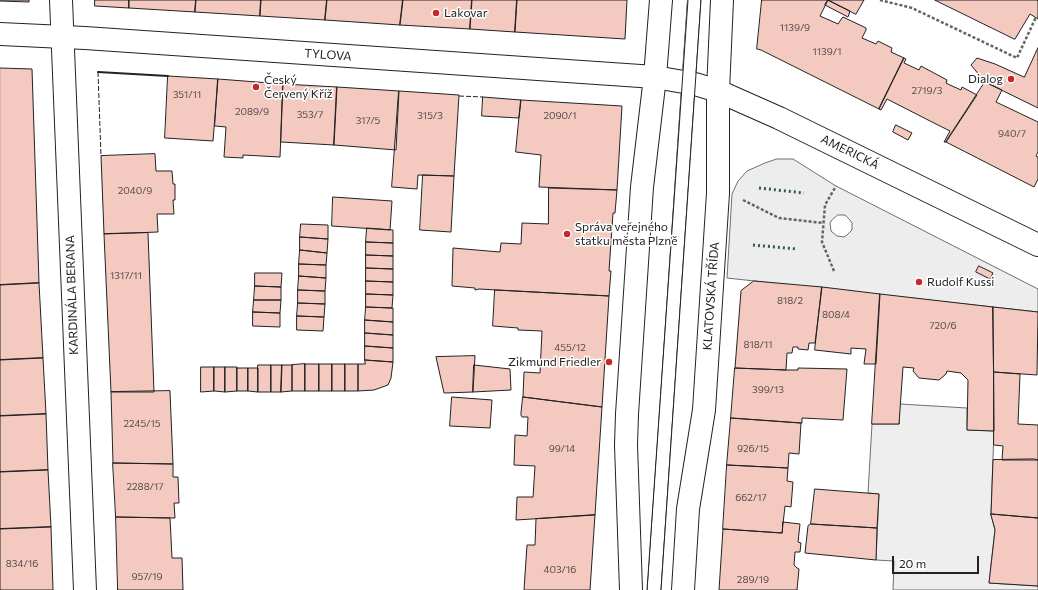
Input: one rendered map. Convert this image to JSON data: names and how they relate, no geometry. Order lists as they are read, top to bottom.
{
  "streets": {
    "street": [
      "TYLOVA",
      "AMERICKÁ",
      "KARDINÁLA BERANA",
      "KLATOVSKÁ TŘÍDA"
    ]
  },
  "crossings": [
    ["TYLOVA", "AMERICKÁ"],
    ["TYLOVA", "KARDINÁLA BERANA"],
    ["AMERICKÁ", "KLATOVSKÁ TŘÍDA"]
  ],
  "places": [
    "Lakovar",
    "Dialog",
    "Český Červený Kříž",
    "Správa veřejného statku města Plzně",
    "Rudolf Kussi",
    "Zikmund Friedler"
  ],
  "house_numbers": [
    "1139/9",
    "1139/1",
    "2719/3",
    "351/11",
    "2089/9",
    "353/7",
    "315/3",
    "2090/1",
    "317/5",
    "940/7",
    "2040/9",
    "1317/11",
    "818/2",
    "808/4",
    "720/6",
    "818/11",
    "455/12",
    "399/13",
    "2245/15",
    "99/14",
    "926/15",
    "2288/17",
    "662/17",
    "834/16",
    "403/16",
    "957/19",
    "289/19"
  ],
  "scale_bar": "20 m"
}
